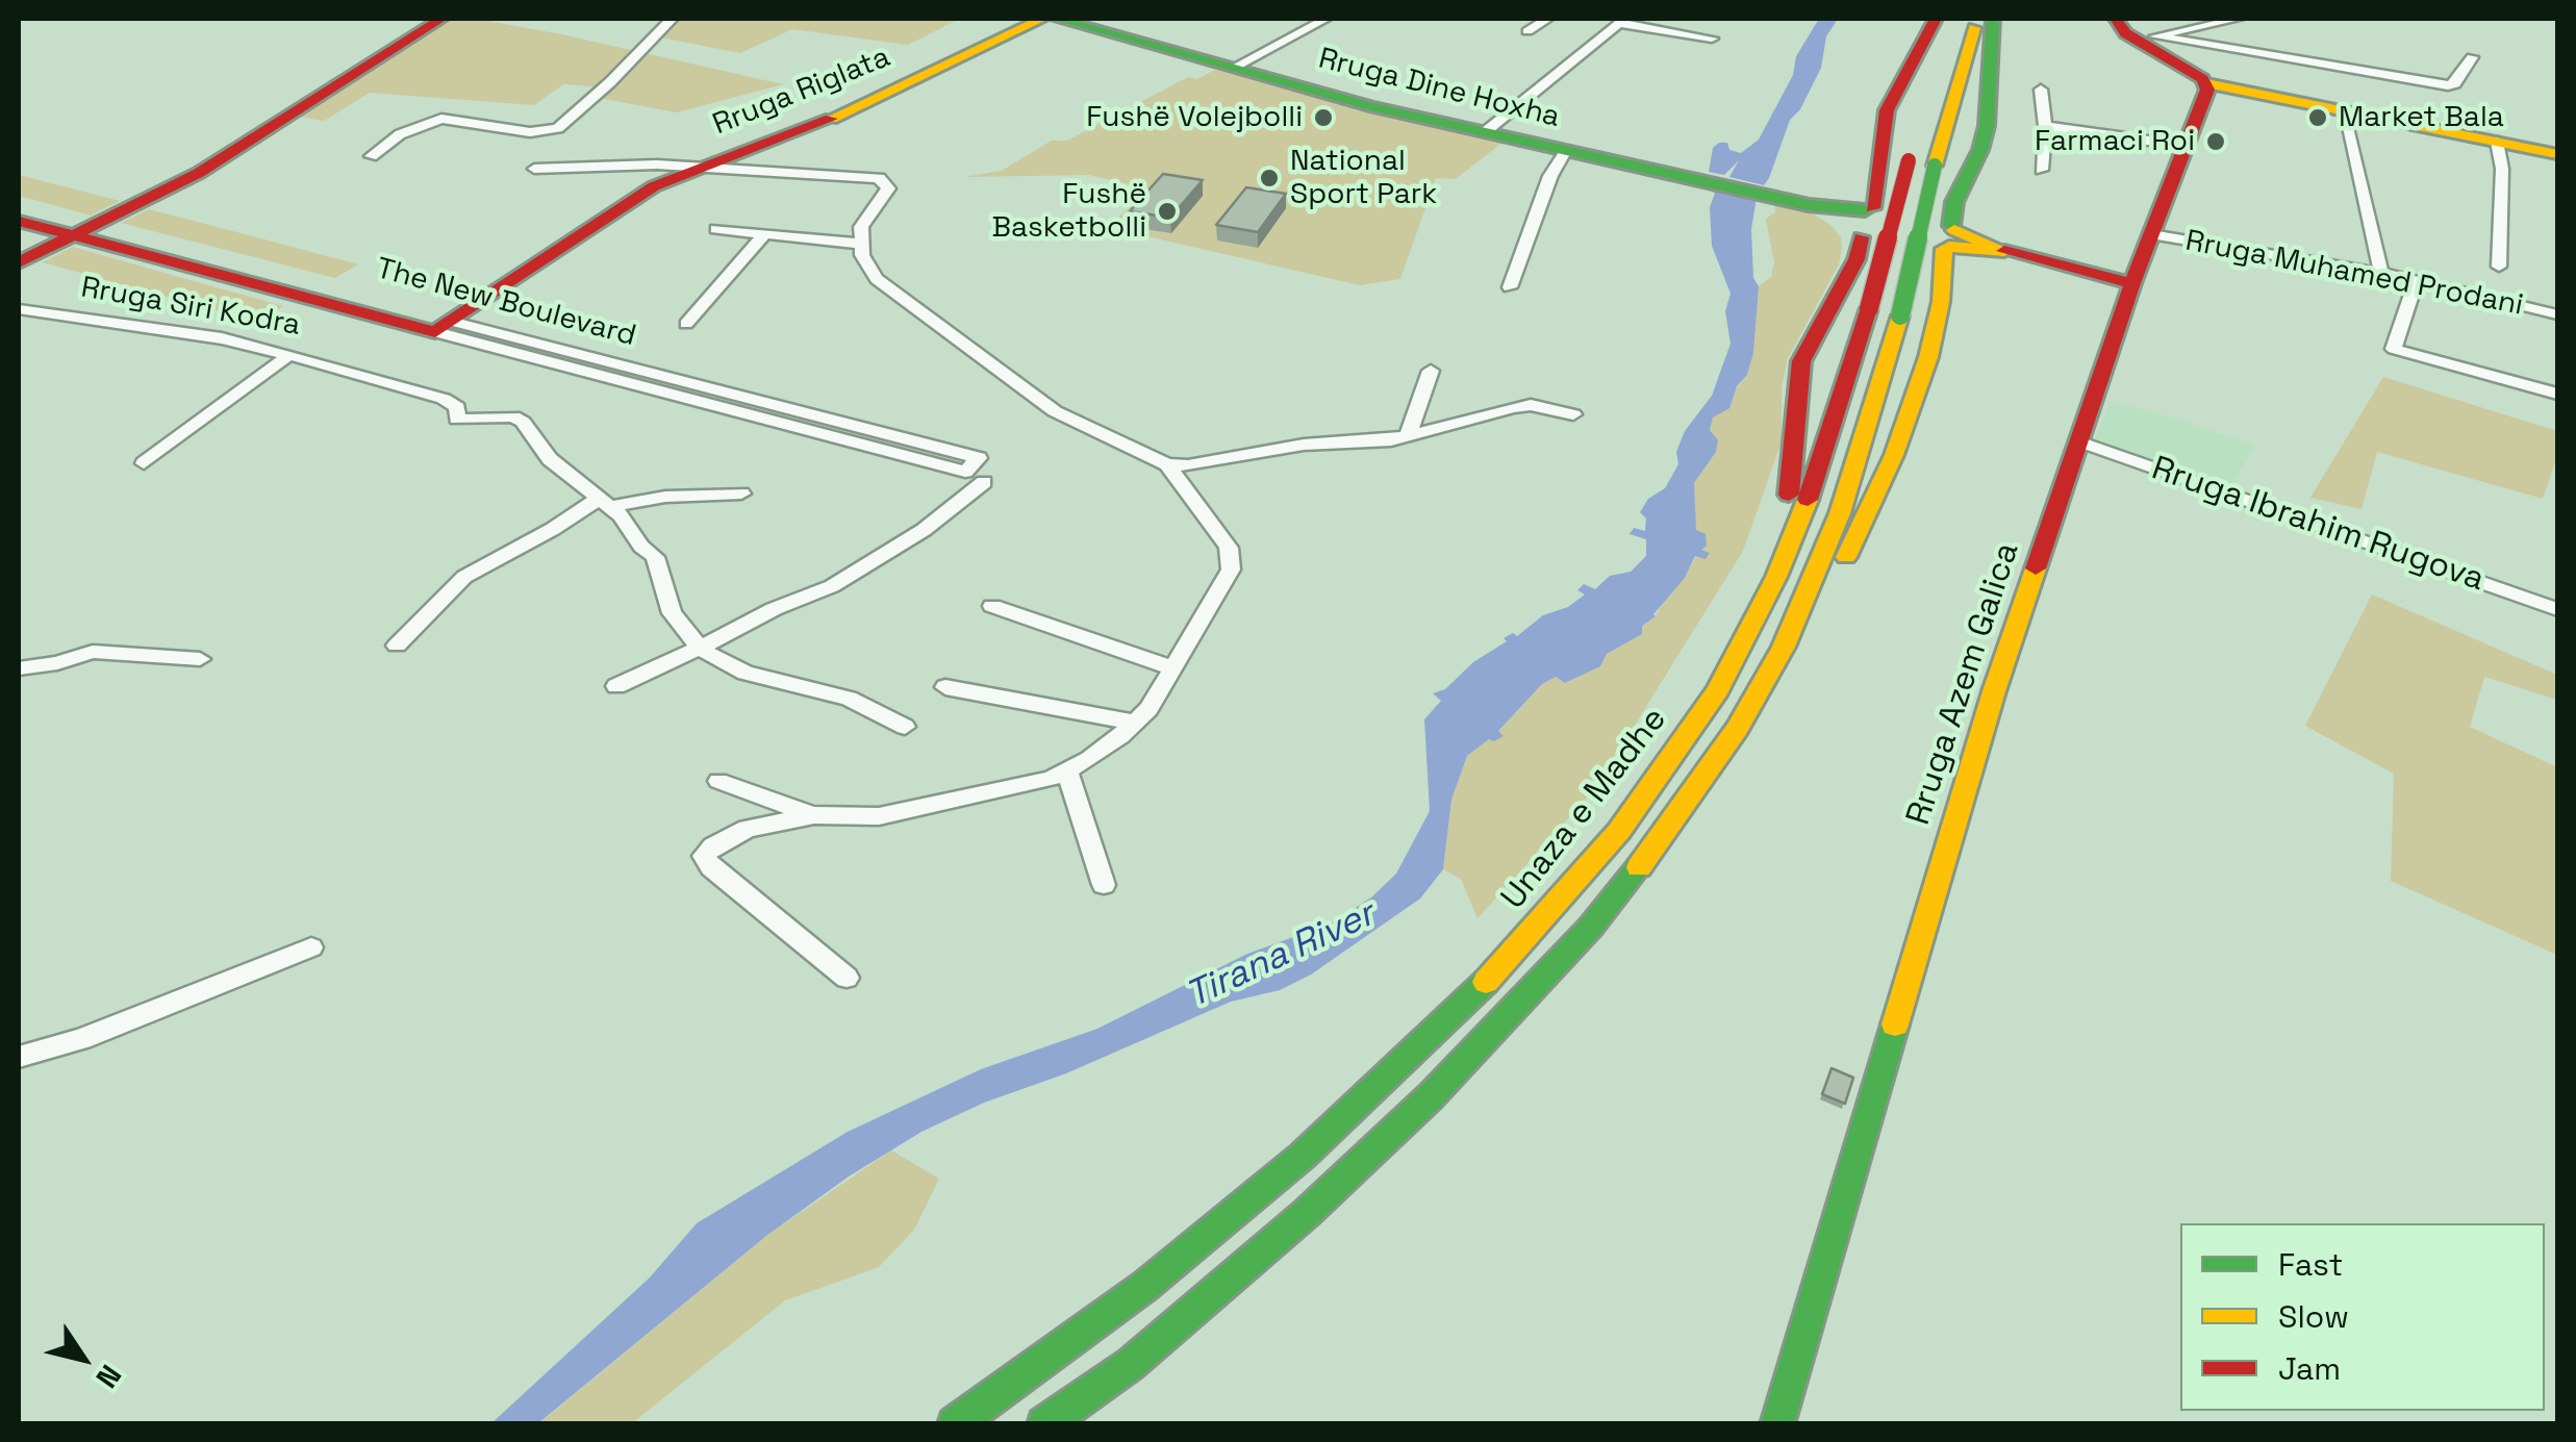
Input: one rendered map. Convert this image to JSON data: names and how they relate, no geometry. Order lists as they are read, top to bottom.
{
  "streets": {
    "main road": [
      "Rruga Dine Hoxha",
      "Rruga Riglata",
      "The New Boulevard",
      "Rruga Azem Galica",
      "Unaza e Madhe"
    ],
    "street": ["Rruga Muhamed Prodani", "Rruga Siri Kodra", "Rruga Ibrahim Rugova"]
  },
  "crossings": [
    ["Rruga Dine Hoxha", "Rruga Azem Galica"],
    ["Rruga Muhamed Prodani", "Rruga Azem Galica"],
    ["Rruga Ibrahim Rugova", "Rruga Azem Galica"]
  ],
  "water": ["Tirana River"],
  "places": [
    "Fushë Volejbolli",
    "Market Bala",
    "Farmaci Roi",
    "National Sport Park",
    "Fushë Basketbolli"
  ],
  "legend": ["Fast", "Slow", "Jam"],
  "north": "bottom right"
}
